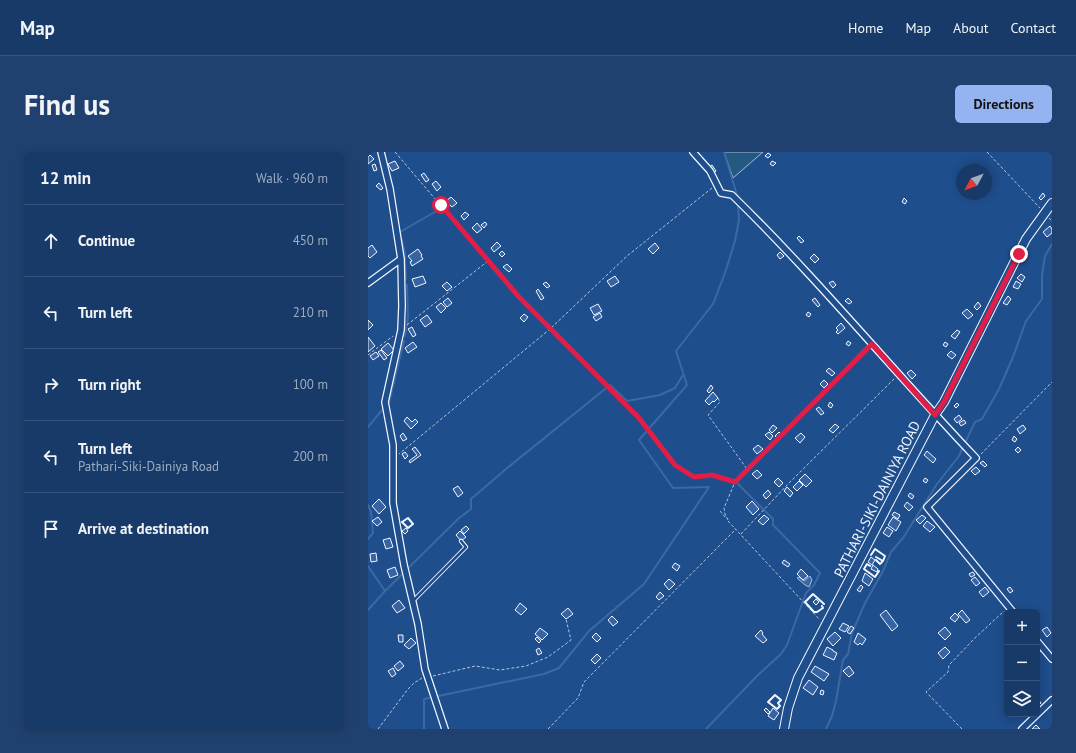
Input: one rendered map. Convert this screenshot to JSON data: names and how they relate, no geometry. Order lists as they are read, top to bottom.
{
  "streets": {
    "main road": ["PATHARI-SIKI-DAINIYA ROAD"]
  },
  "north": "bottom left",
  "page": {
    "header": "Map",
    "nav": [
      "Home",
      "Map",
      "About",
      "Contact"
    ],
    "buttons": "Directions",
    "title": "Find us",
    "heading": ["12 min", "Walk · 960 m"],
    "list": [
      ["Continue", "450 m"],
      ["Turn left", "210 m"],
      ["Turn right", "100 m"],
      ["Turn left", "Pathari-Siki-Dainiya Road", "200 m"],
      "Arrive at destination"
    ],
    "map_buttons": ["+", "−"]
  }
}
